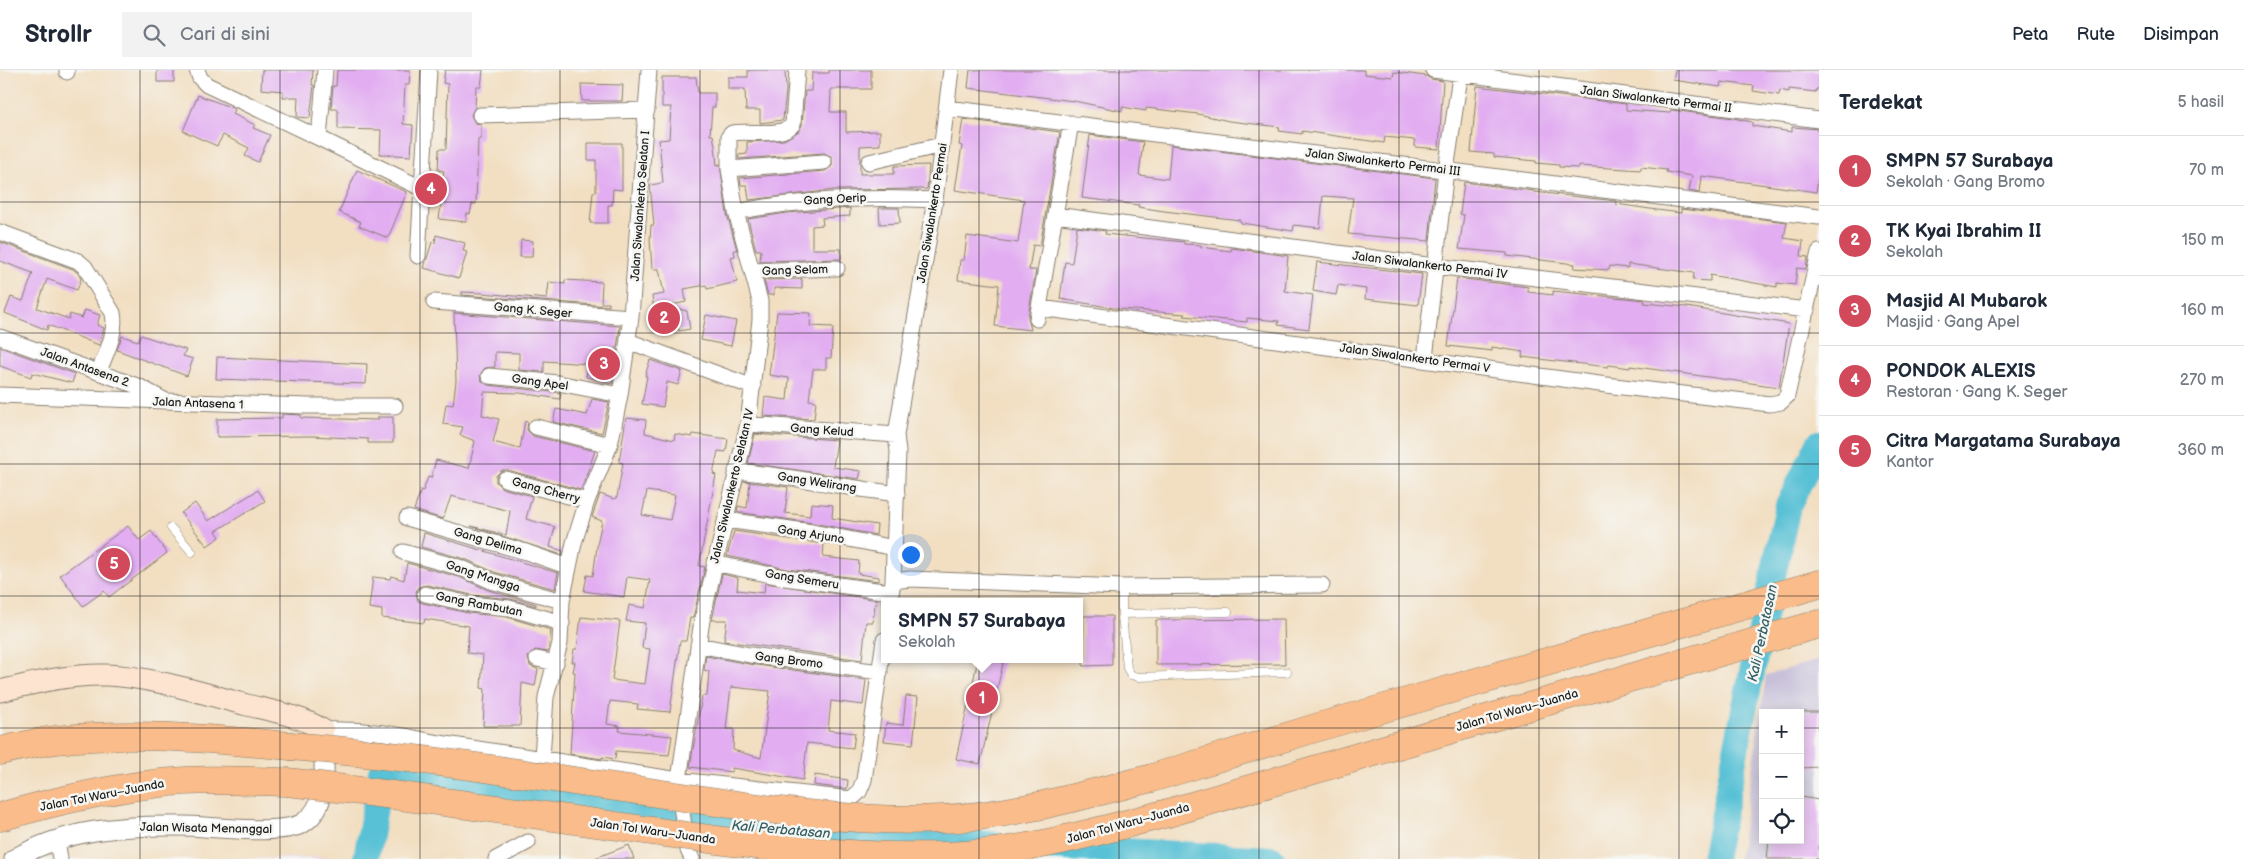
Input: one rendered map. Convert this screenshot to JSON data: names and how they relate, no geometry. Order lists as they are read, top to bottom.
{
  "streets": {
    "highway": ["Jalan Tol Waru–Juanda"],
    "street": [
      "Jalan Siwalankerto Permai II",
      "Jalan Siwalankerto Permai III",
      "Gang Oerip",
      "Jalan Siwalankerto Selatan I",
      "Jalan Siwalankerto Permai",
      "Jalan Siwalankerto Permai IV",
      "Gang Selam",
      "Gang K. Seger",
      "Jalan Siwalankerto Permai V",
      "Jalan Antasena 2",
      "Gang Apel",
      "Jalan Antasena 1",
      "Gang Kelud",
      "Gang Welirang",
      "Jalan Siwalankerto Selatan IV",
      "Gang Cherry",
      "Gang Arjuno",
      "Gang Delima",
      "Gang Mangga",
      "Gang Semeru",
      "Gang Rambutan",
      "Gang Bromo",
      "Jalan Wisata Menanggal"
    ]
  },
  "crossings": [
    ["Jalan Siwalankerto Permai III", "Jalan Siwalankerto Permai"],
    ["Gang Oerip", "Jalan Siwalankerto Permai"],
    ["Gang Oerip", "Jalan Siwalankerto Selatan IV"],
    ["Jalan Siwalankerto Selatan I", "Gang K. Seger"],
    ["Jalan Siwalankerto Selatan I", "Gang Apel"],
    ["Jalan Siwalankerto Selatan I", "Gang Cherry"],
    ["Jalan Siwalankerto Selatan I", "Gang Delima"],
    ["Jalan Siwalankerto Selatan I", "Gang Mangga"],
    ["Jalan Siwalankerto Selatan I", "Gang Rambutan"],
    ["Jalan Siwalankerto Permai", "Gang Kelud"],
    ["Jalan Siwalankerto Permai", "Gang Welirang"],
    ["Jalan Siwalankerto Permai", "Gang Arjuno"],
    ["Jalan Siwalankerto Permai", "Gang Semeru"],
    ["Jalan Siwalankerto Permai IV", "Jalan Siwalankerto Permai V"],
    ["Gang Selam", "Jalan Siwalankerto Selatan IV"],
    ["Jalan Antasena 2", "Jalan Antasena 1"],
    ["Gang Kelud", "Jalan Siwalankerto Selatan IV"],
    ["Gang Welirang", "Jalan Siwalankerto Selatan IV"],
    ["Jalan Siwalankerto Selatan IV", "Gang Arjuno"],
    ["Jalan Siwalankerto Selatan IV", "Gang Semeru"],
    ["Jalan Siwalankerto Selatan IV", "Gang Bromo"]
  ],
  "water": ["Kali Perbatasan"],
  "page": {
    "header": "Strollr",
    "search": "Cari di sini",
    "nav": ["Peta", "Rute", "Disimpan"],
    "heading": ["Terdekat", "5 hasil"],
    "list": [
      {
        "mark": "1",
        "name": "SMPN 57 Surabaya",
        "note": "Sekolah · Gang Bromo",
        "value": "70 m"
      },
      {
        "mark": "2",
        "name": "TK Kyai Ibrahim II",
        "note": "Sekolah",
        "value": "150 m"
      },
      {
        "mark": "3",
        "name": "Masjid Al Mubarok",
        "note": "Masjid · Gang Apel",
        "value": "160 m"
      },
      {
        "mark": "4",
        "name": "PONDOK ALEXIS",
        "note": "Restoran · Gang K. Seger",
        "value": "270 m"
      },
      {
        "mark": "5",
        "name": "Citra Margatama Surabaya",
        "note": "Kantor",
        "value": "360 m"
      }
    ],
    "pins": [
      "4",
      "2",
      "3",
      "5",
      "1"
    ],
    "popup": ["SMPN 57 Surabaya", "Sekolah"],
    "map_buttons": ["+", "−"]
  }
}
